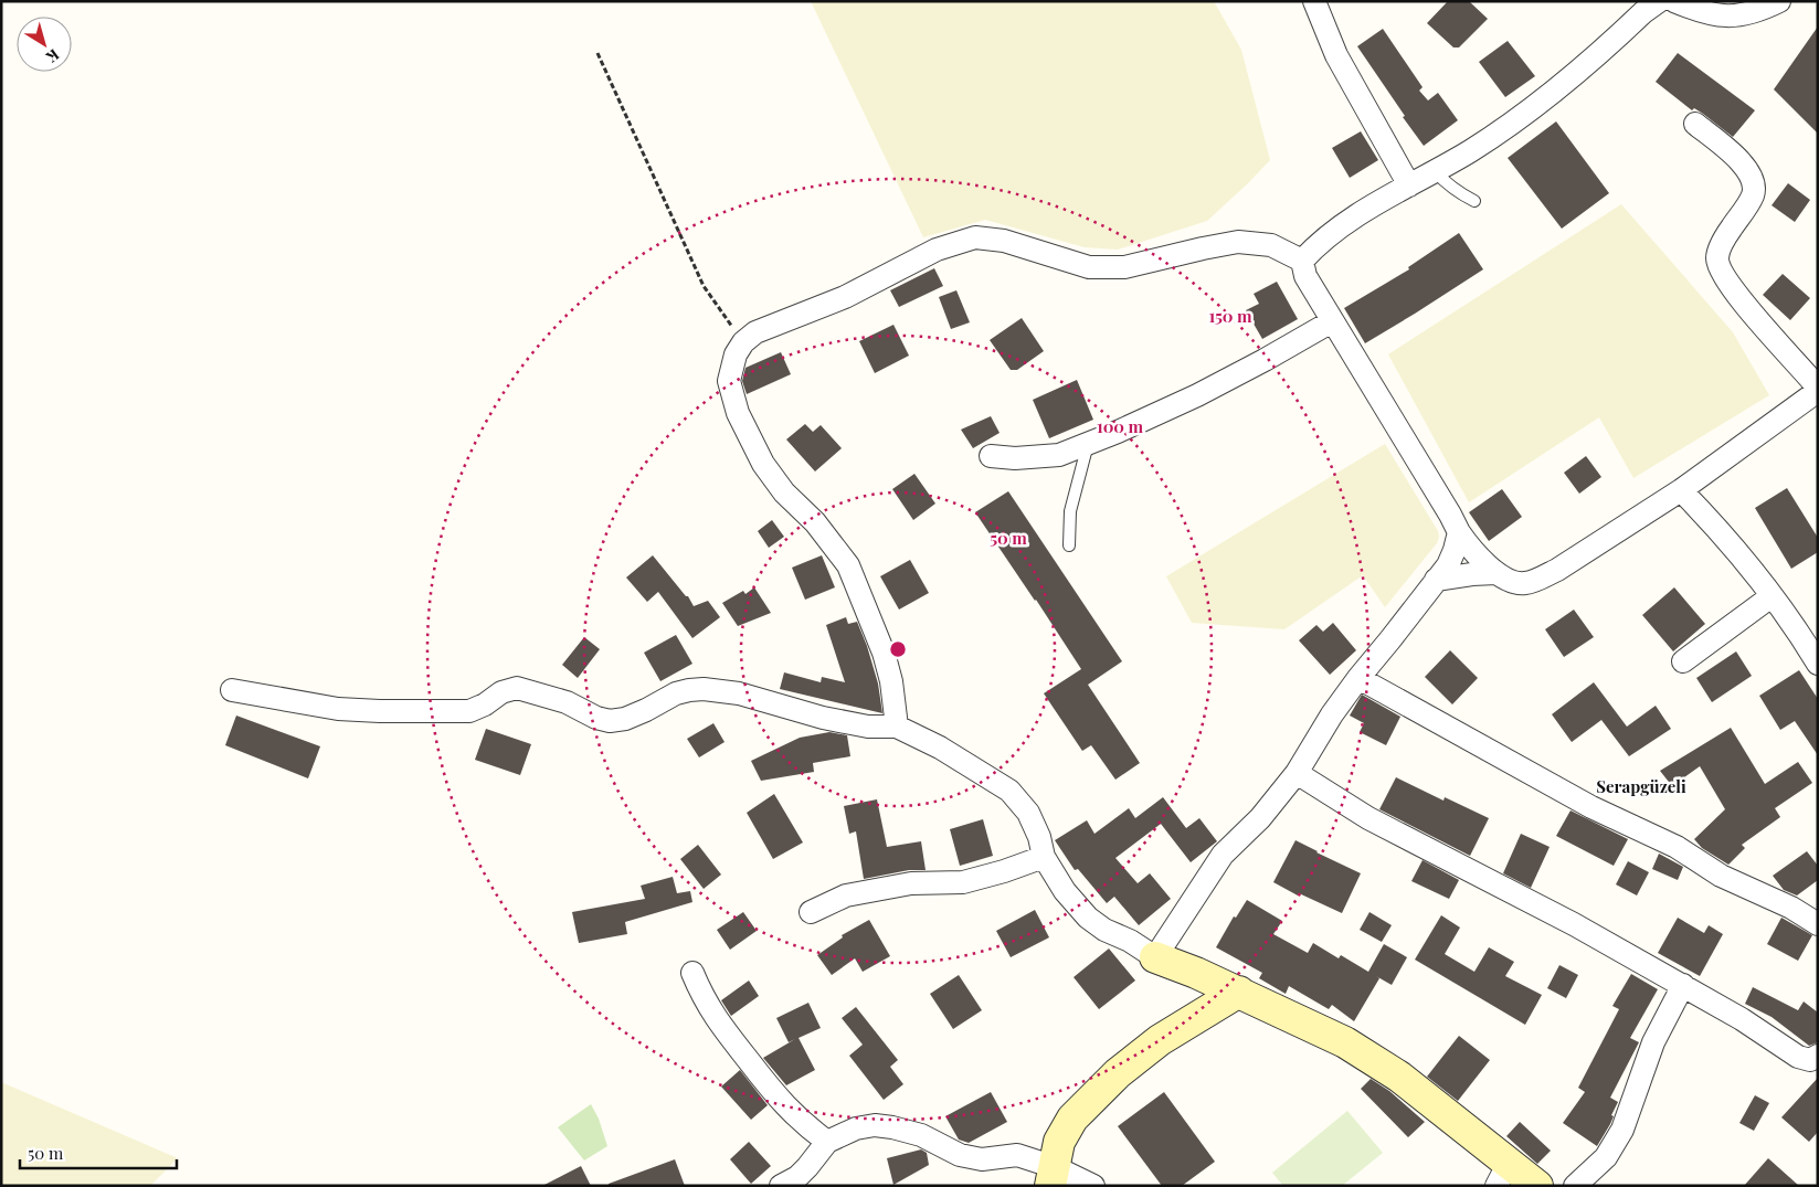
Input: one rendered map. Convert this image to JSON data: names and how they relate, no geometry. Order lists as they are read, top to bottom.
{
  "districts": ["Serapgüzeli"],
  "scale_bar": "50 m",
  "north": "bottom right",
  "rings": ["150 m", "100 m", "50 m"]
}
